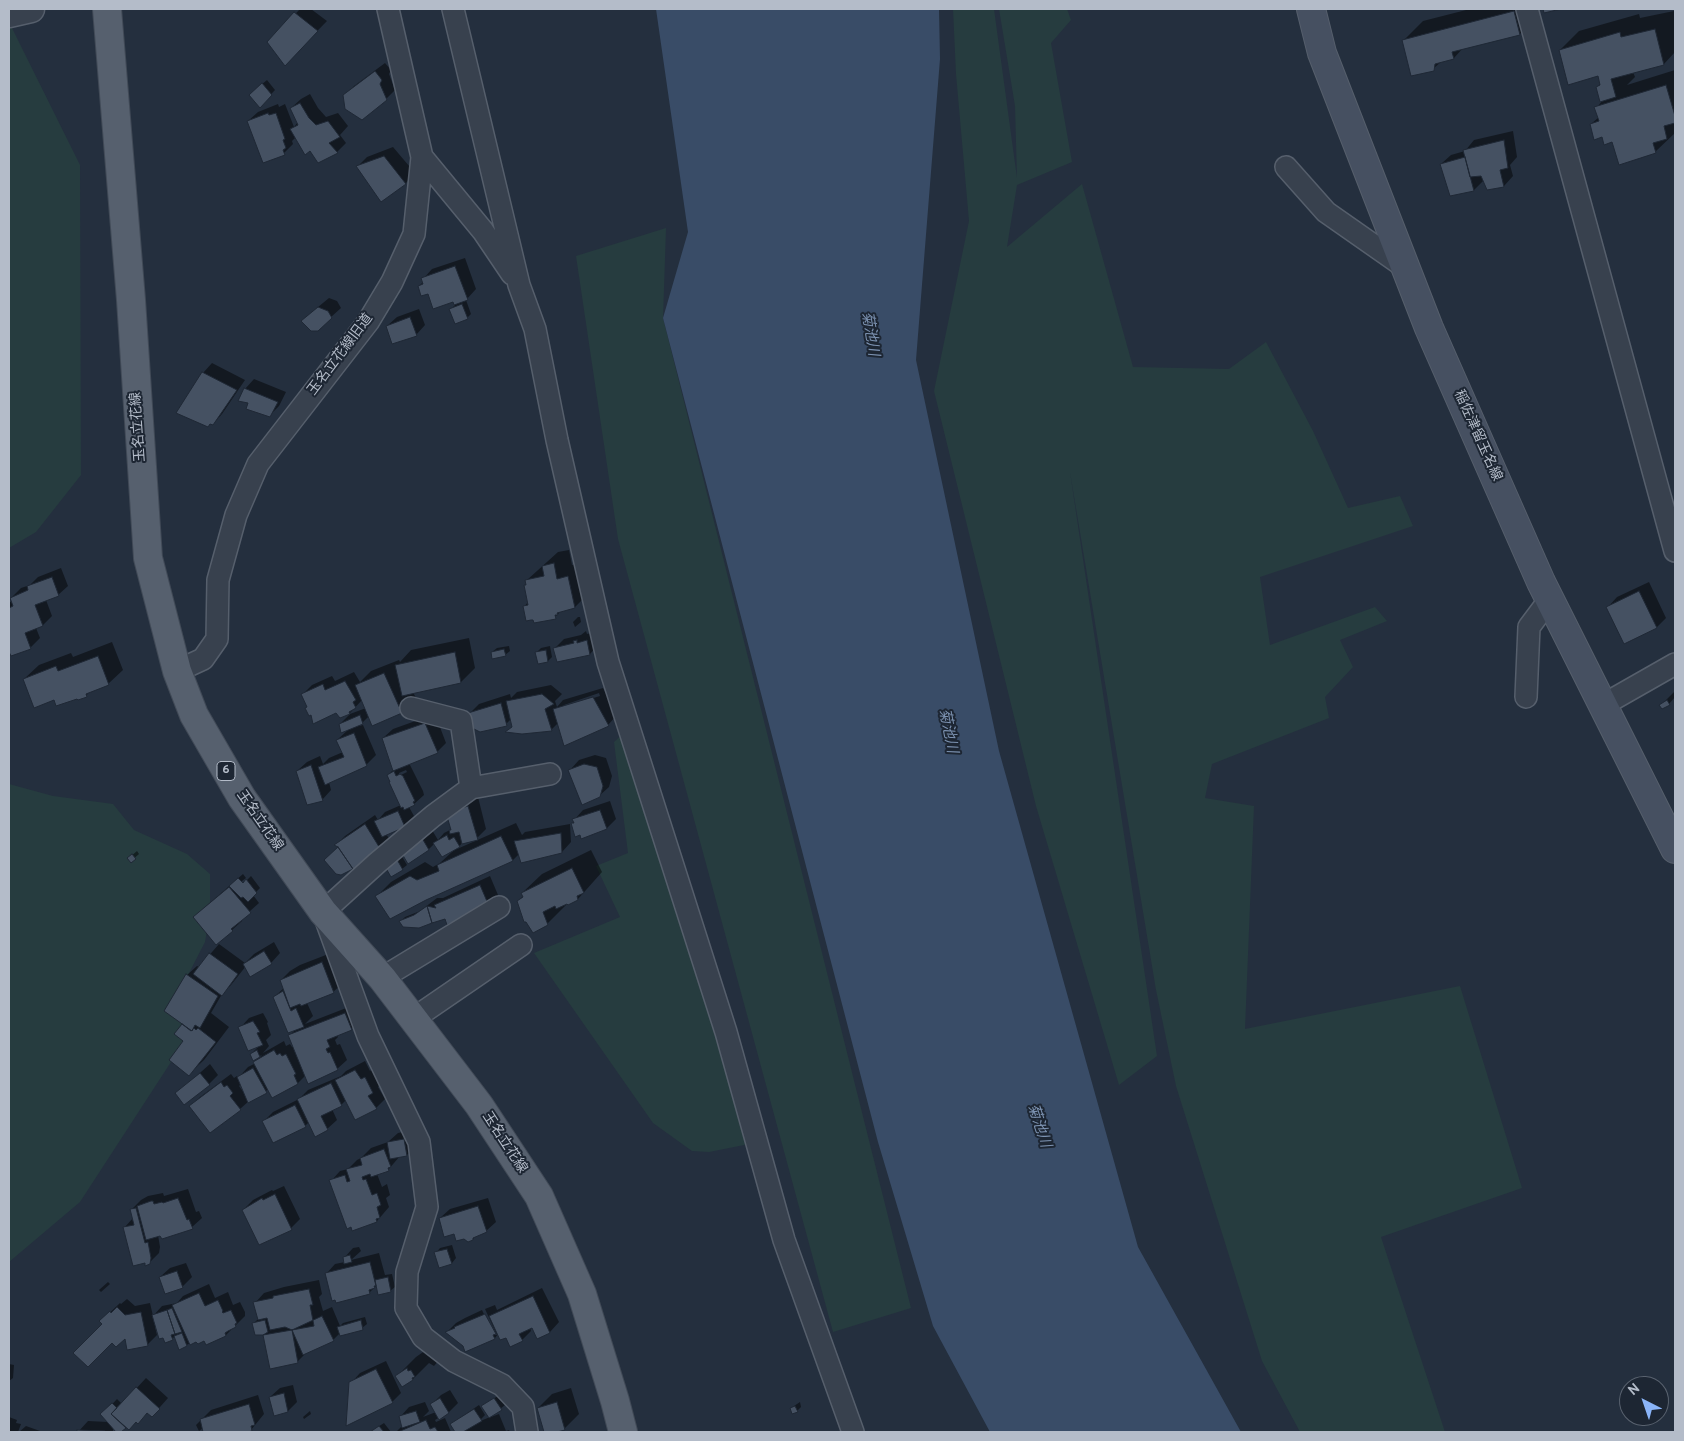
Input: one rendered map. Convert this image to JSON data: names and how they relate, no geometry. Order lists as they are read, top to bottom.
{
  "streets": {
    "main road": ["玉名立花線", "稲佐津留玉名線", "6"],
    "street": ["玉名立花線旧道"]
  },
  "crossings": [
    ["玉名立花線旧道", "玉名立花線"],
    ["玉名立花線", "6"]
  ],
  "water": ["菊池川"],
  "north": "top left"
}
